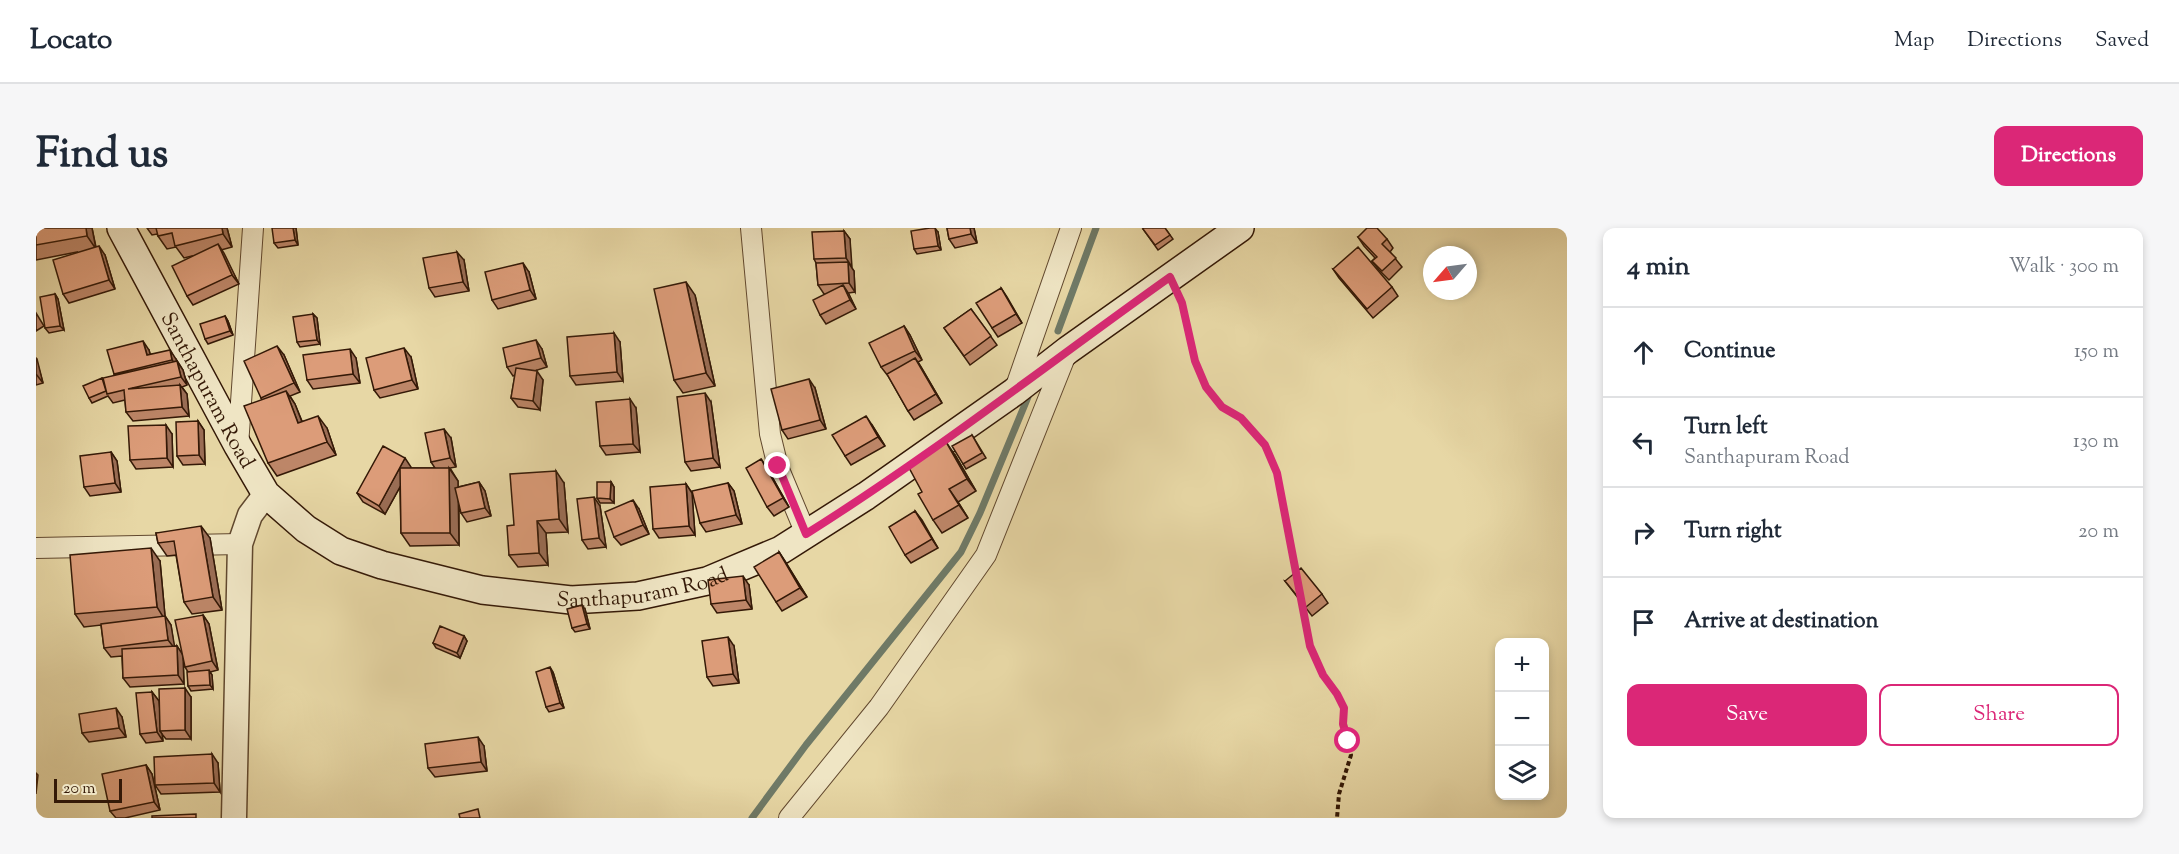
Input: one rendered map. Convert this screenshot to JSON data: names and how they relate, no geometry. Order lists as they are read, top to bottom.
{
  "streets": {
    "main road": ["Santhapuram Road"]
  },
  "scale_bar": "20 m",
  "north": "bottom left",
  "page": {
    "header": "Locato",
    "nav": ["Map", "Directions", "Saved"],
    "title": "Find us",
    "buttons": [
      "Directions",
      ["Save", "Share"]
    ],
    "heading": ["4 min", "Walk · 300 m"],
    "list": [
      ["Continue", "150 m"],
      ["Turn left", "Santhapuram Road", "130 m"],
      ["Turn right", "20 m"],
      "Arrive at destination"
    ],
    "map_buttons": ["+", "−"],
    "scale": "20 m"
  }
}
